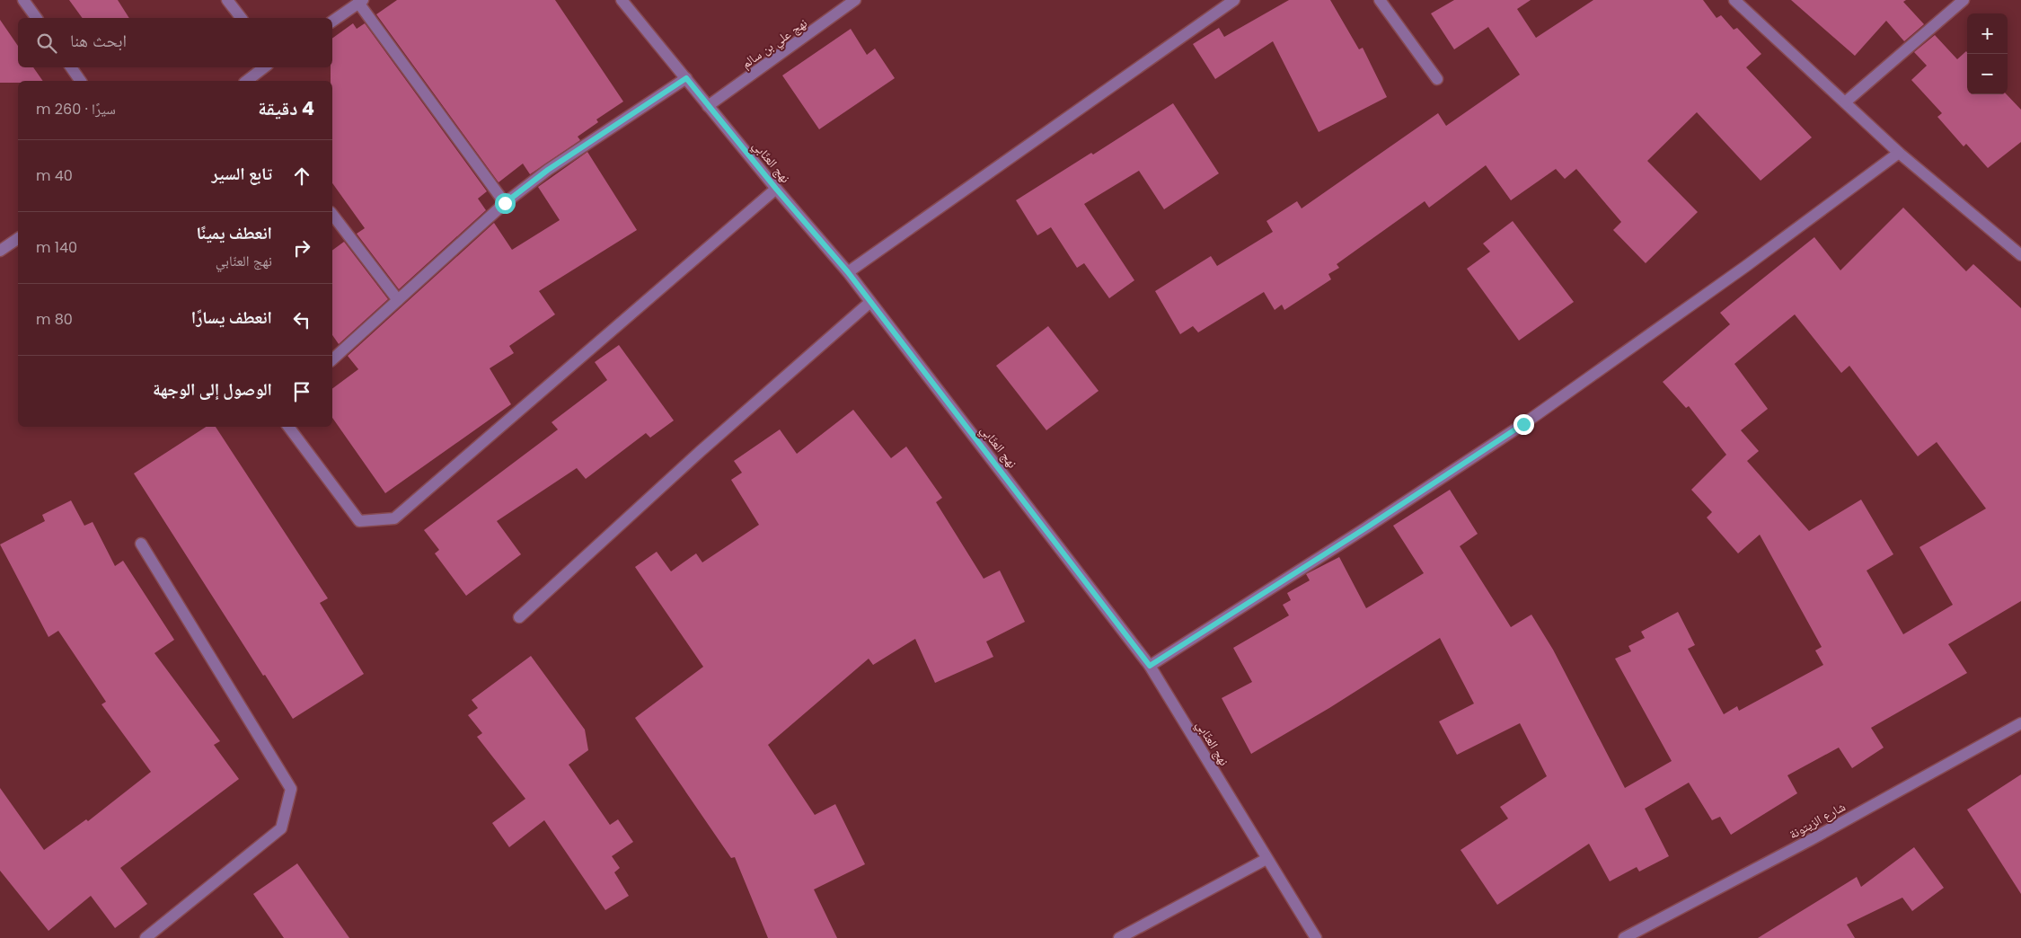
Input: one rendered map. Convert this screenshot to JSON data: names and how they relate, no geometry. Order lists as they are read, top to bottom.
{
  "streets": {
    "street": ["نهج علي بن سالم", "نهج العنّابي", "شارع الزيتونة"]
  },
  "crossings": [
    ["نهج علي بن سالم", "نهج العنّابي"]
  ],
  "page": {
    "map_buttons": ["+", "−"],
    "search": "ابحث هنا",
    "heading": ["4 دقيقة", "سيرًا · 260 m"],
    "list": [
      ["تابع السير", "40 m"],
      ["انعطف يمينًا", "نهج العنّابي", "140 m"],
      ["انعطف يسارًا", "80 m"],
      "الوصول إلى الوجهة"
    ]
  }
}
